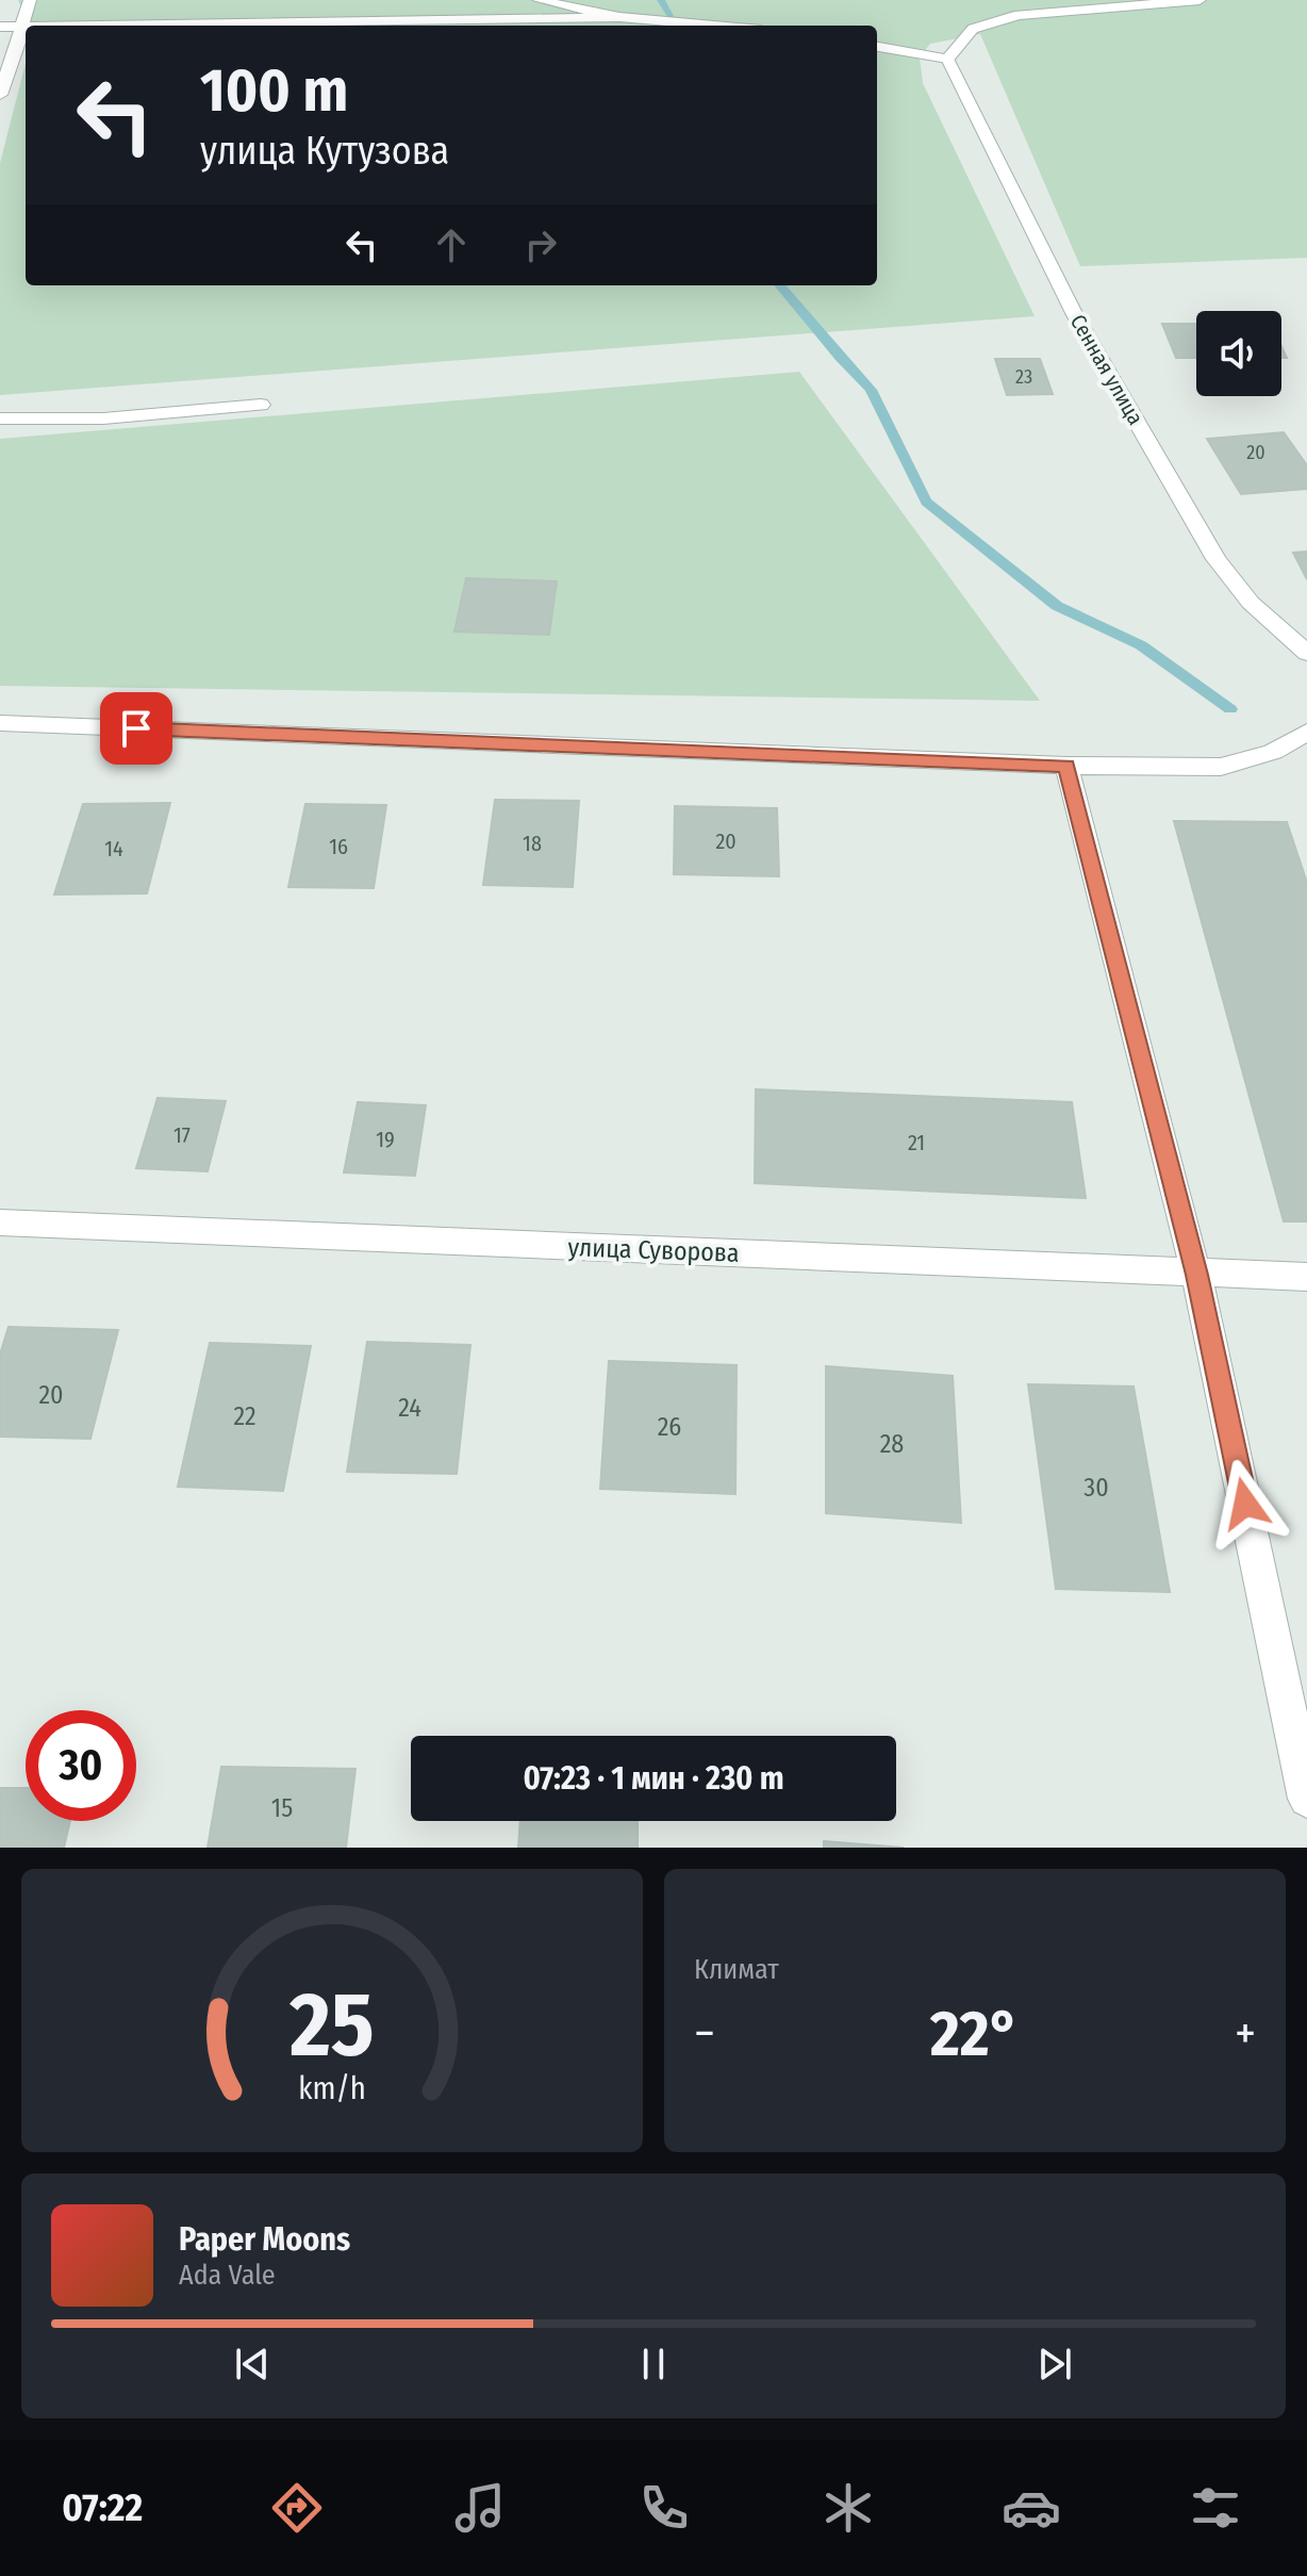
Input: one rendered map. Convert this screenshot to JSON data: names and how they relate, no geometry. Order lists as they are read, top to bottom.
{
  "streets": {
    "street": ["Сенная улица", "улица Суворова"]
  },
  "house_numbers": [
    "23",
    "20",
    "20",
    "18",
    "16",
    "14",
    "17",
    "19",
    "21",
    "20",
    "24",
    "22",
    "26",
    "28",
    "30",
    "15"
  ],
  "page": {
    "turn": ["100 m", "улица Кутузова"],
    "limit": "30",
    "trip": "07:23 · 1 мин · 230 m",
    "tile": "Климат",
    "heat": ["−", "22°", "+"],
    "song": ["Paper Moons", "Ada Vale"],
    "tabs": "07:22",
    "gauge": ["25", "km/h"]
  }
}
